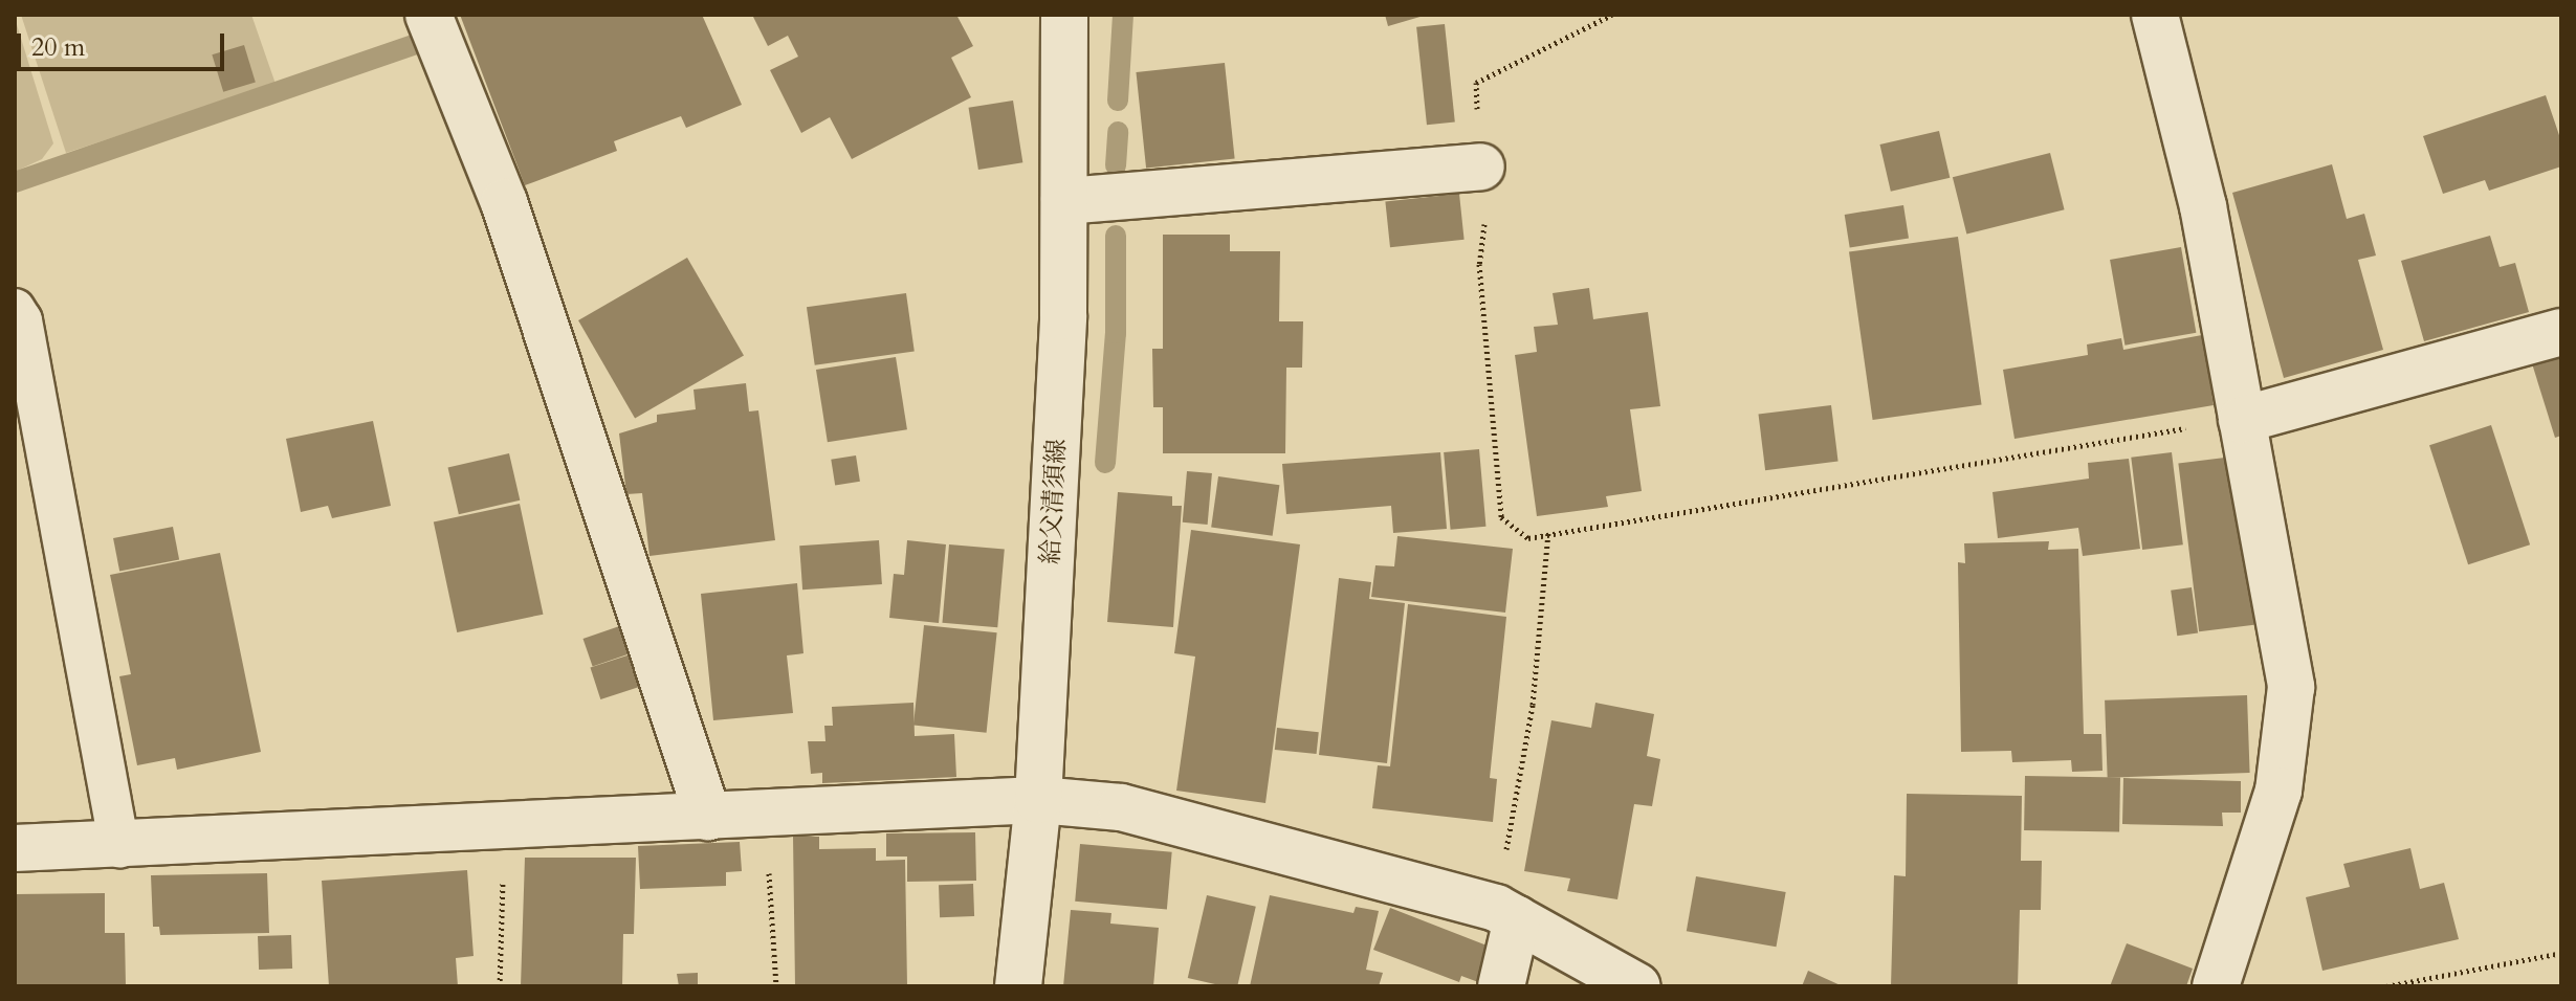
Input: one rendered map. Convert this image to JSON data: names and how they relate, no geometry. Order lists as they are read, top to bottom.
{
  "streets": {
    "street": ["給父清須線"]
  },
  "scale_bar": "20 m"
}
